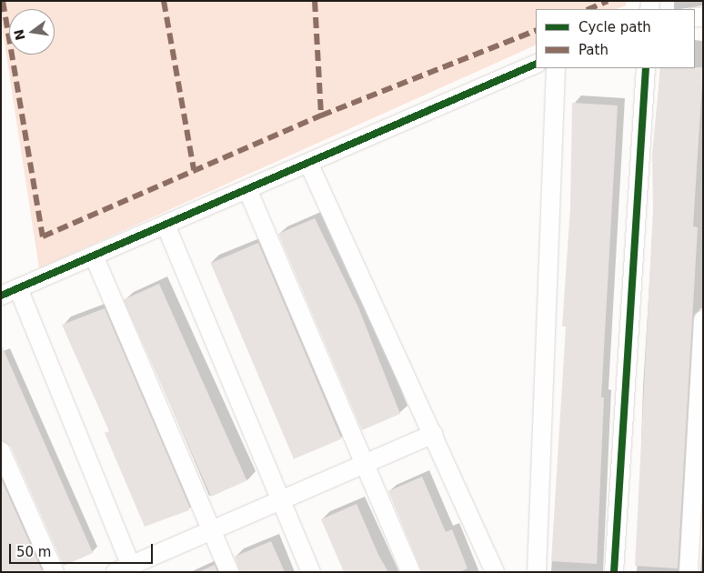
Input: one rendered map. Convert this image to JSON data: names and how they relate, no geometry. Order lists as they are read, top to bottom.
{
  "legend": ["Cycle path", "Path"],
  "scale_bar": "50 m",
  "north": "left"
}
